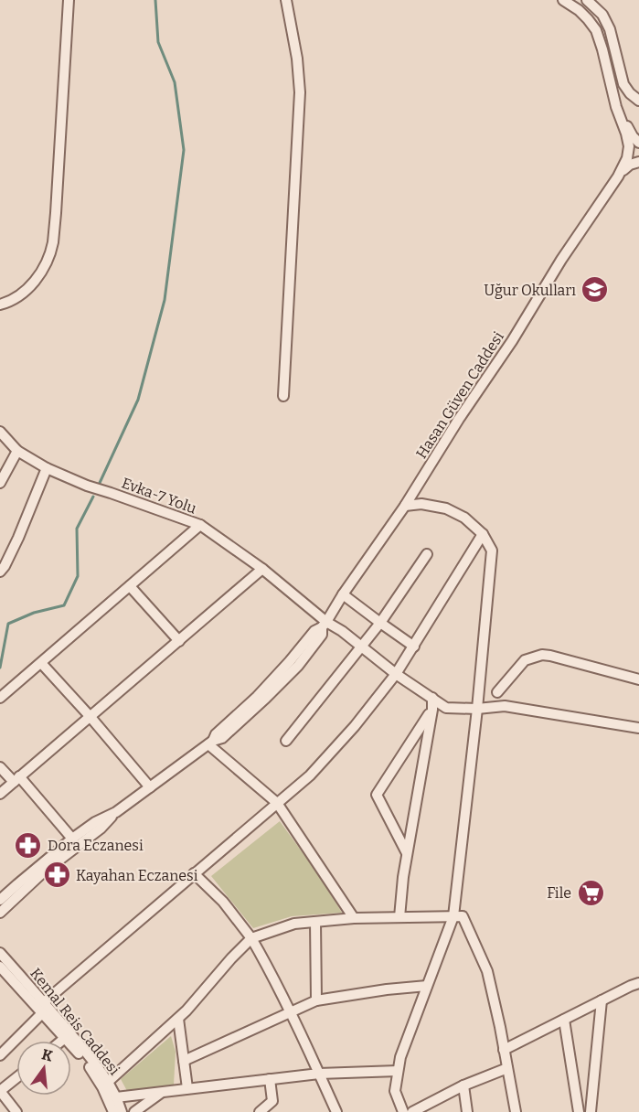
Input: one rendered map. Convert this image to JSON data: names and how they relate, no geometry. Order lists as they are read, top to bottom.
{
  "streets": {
    "street": ["Hasan Güven Caddesi", "Evka-7 Yolu", "Kemal Reis Caddesi"]
  },
  "crossings": [
    ["Hasan Güven Caddesi", "Evka-7 Yolu"]
  ],
  "places": {
    "school or university": ["Uğur Okulları"],
    "pharmacy": ["Dora Eczanesi", "Kayahan Eczanesi"],
    "supermarket": ["File"]
  },
  "north": "top"
}
